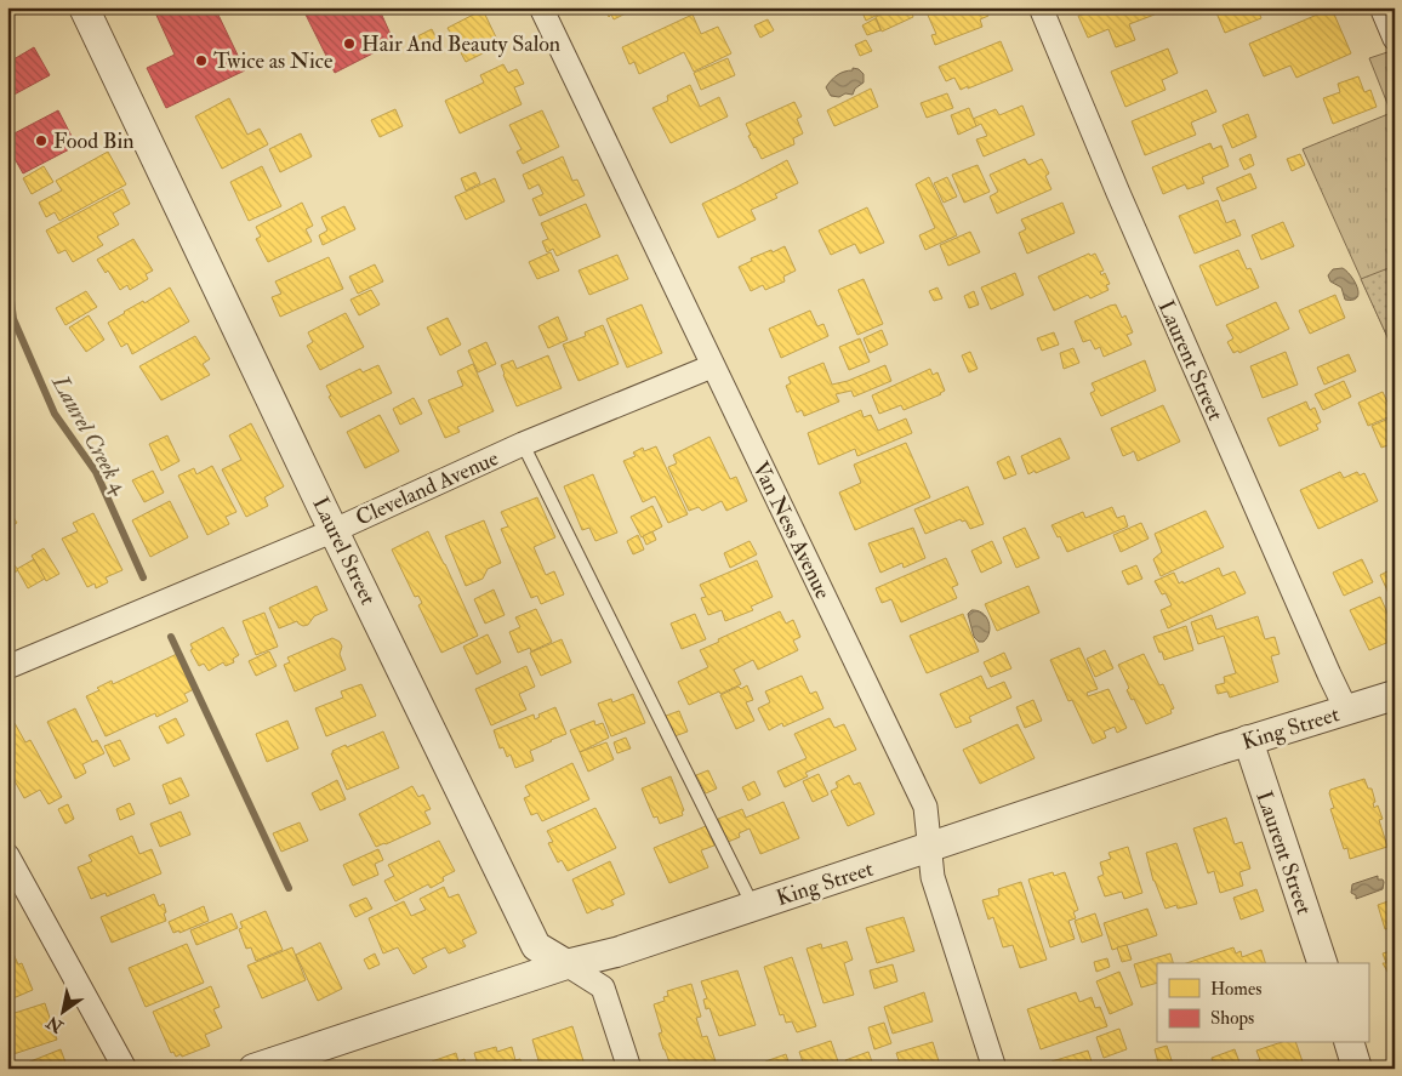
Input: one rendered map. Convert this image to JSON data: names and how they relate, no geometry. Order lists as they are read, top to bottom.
{
  "streets": {
    "street": [
      "Laurent Street",
      "Cleveland Avenue",
      "Van Ness Avenue",
      "Laurel Street",
      "King Street"
    ]
  },
  "crossings": [
    ["Laurent Street", "King Street"],
    ["Cleveland Avenue", "Van Ness Avenue"],
    ["Cleveland Avenue", "Laurel Street"],
    ["Van Ness Avenue", "King Street"],
    ["Laurel Street", "King Street"]
  ],
  "water": ["Laurel Creek 4"],
  "places": ["Hair And Beauty Salon", "Twice as Nice", "Food Bin"],
  "legend": ["Homes", "Shops"],
  "north": "bottom left"
}
